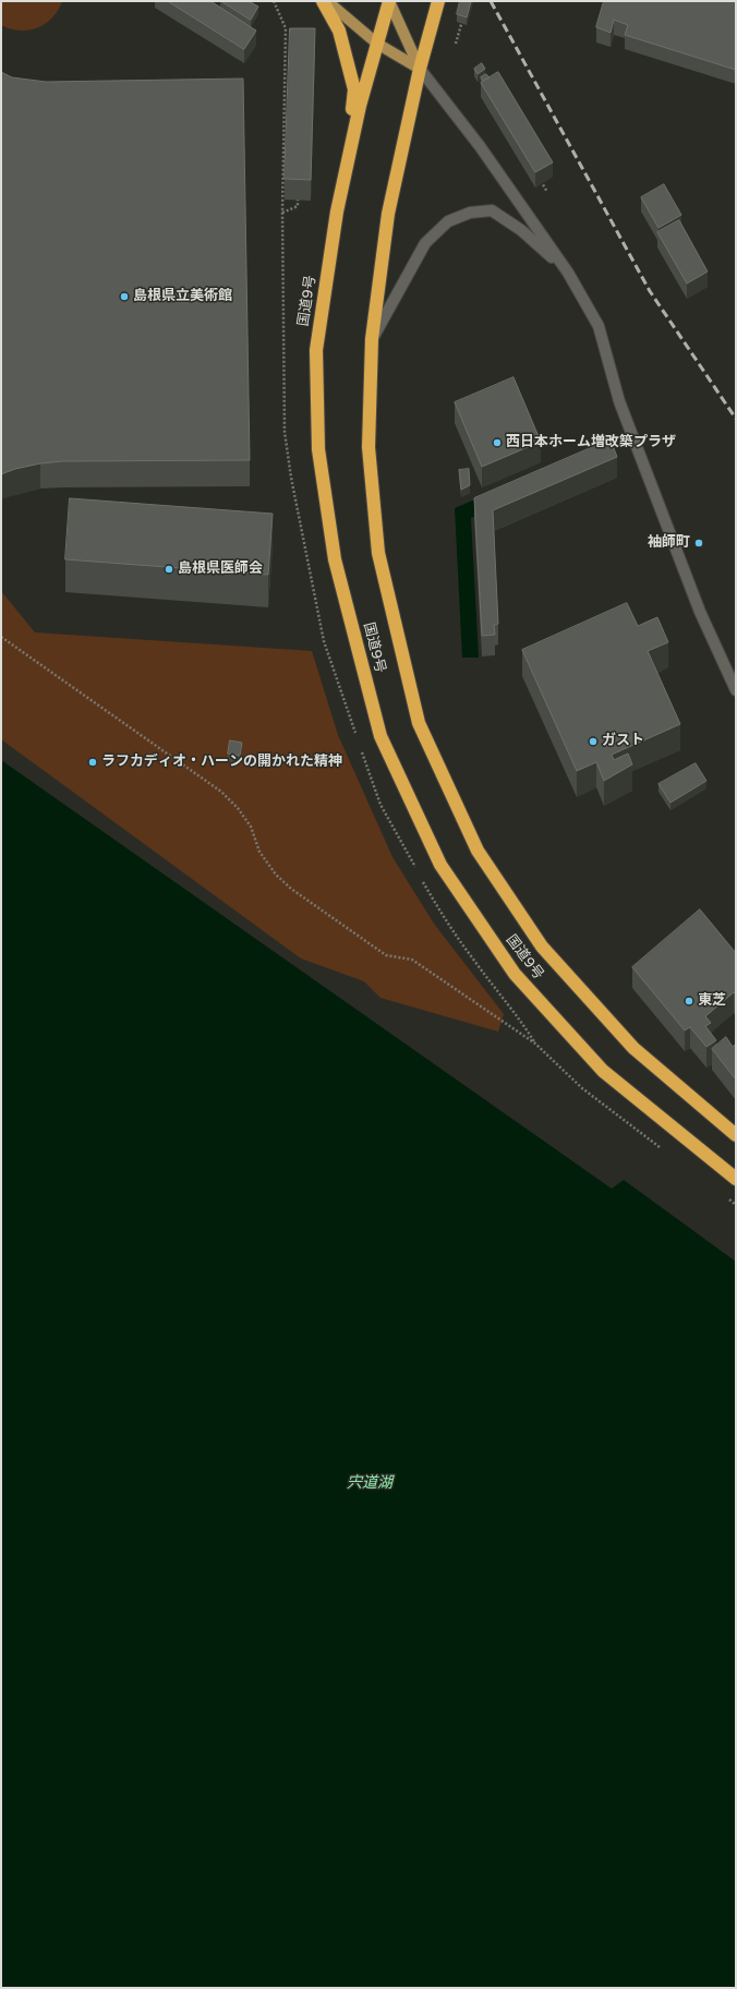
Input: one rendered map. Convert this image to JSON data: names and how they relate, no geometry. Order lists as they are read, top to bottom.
{
  "streets": {
    "highway": ["国道9号"]
  },
  "water": ["宍道湖"],
  "places": [
    "島根県立美術館",
    "西日本ホーム増改築プラザ",
    "袖師町",
    "島根県医師会",
    "ガスト",
    "ラフカディオ・ハーンの開かれた精神",
    "東芝"
  ]
}
